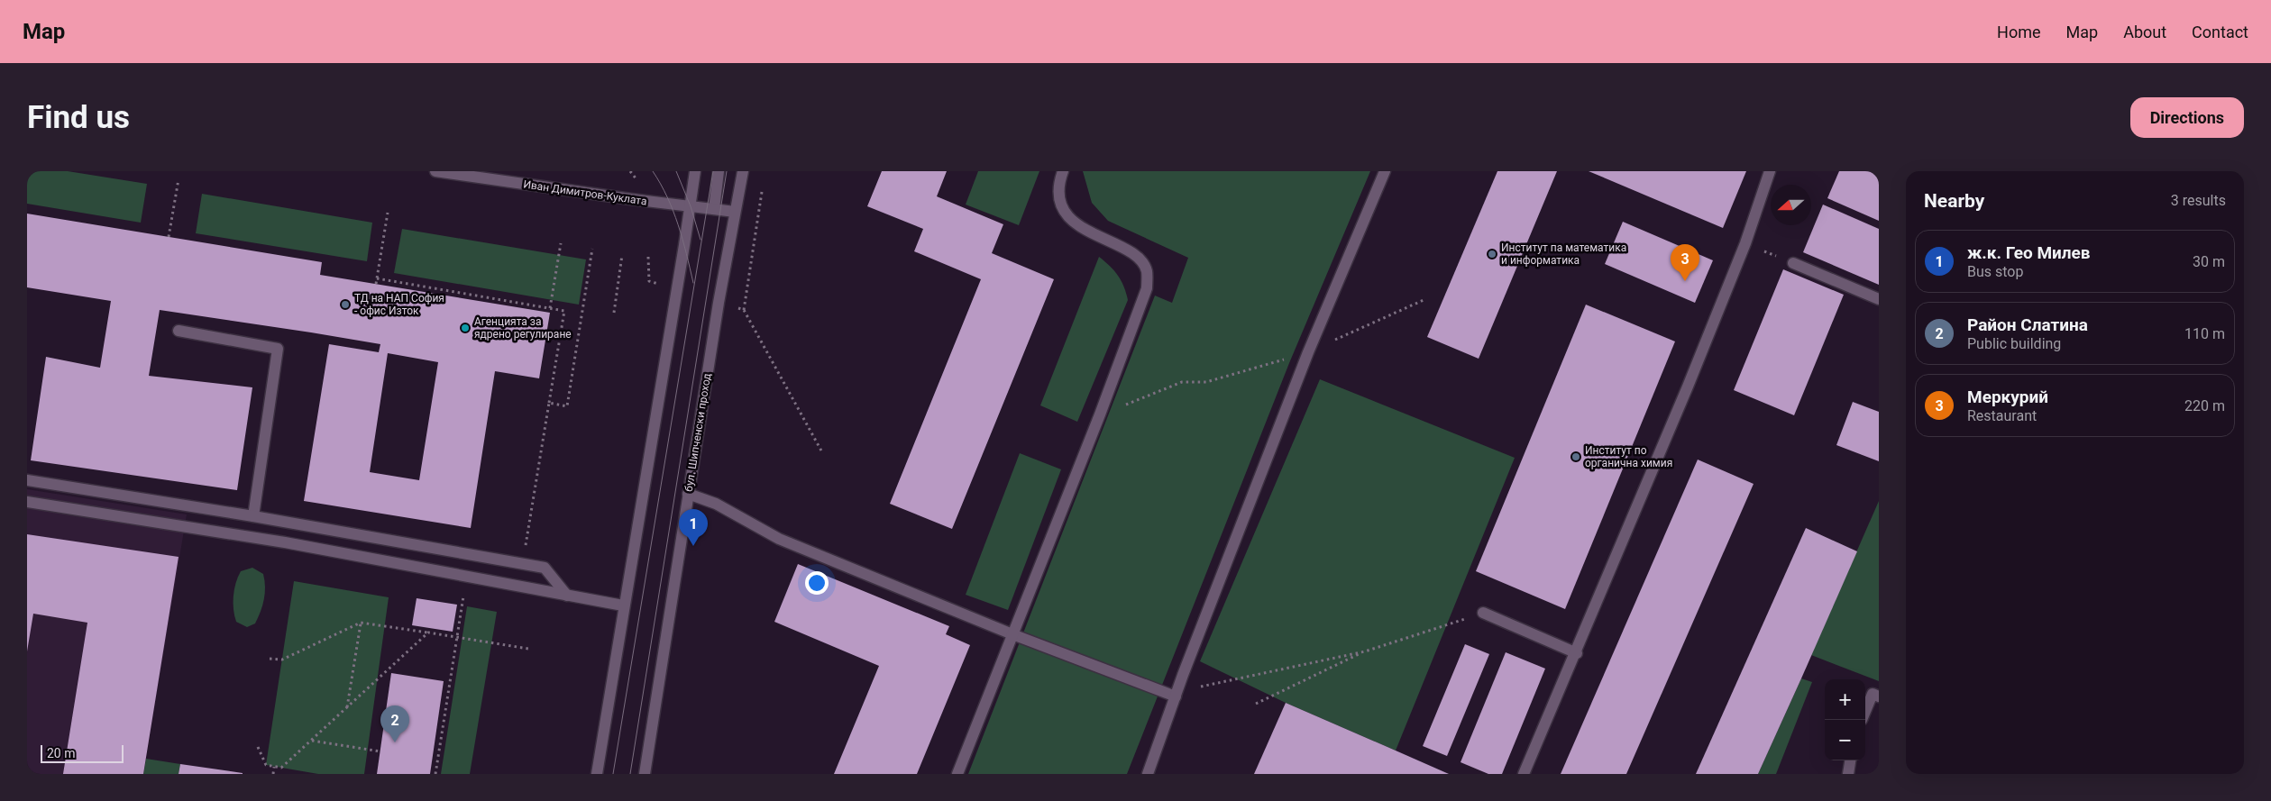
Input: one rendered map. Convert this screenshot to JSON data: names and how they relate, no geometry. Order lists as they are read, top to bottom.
{
  "streets": {
    "main road": ["Иван Димитров-Куклата", "бул. Шипченски проход"]
  },
  "crossings": [
    ["Иван Димитров-Куклата", "бул. Шипченски проход"]
  ],
  "places": [
    "Институт па математика и информатика",
    "ТД на НАП София - офис Изток",
    "Агенцията за ядрено регулиране",
    "Институт по органична химия"
  ],
  "scale_bar": "20 m",
  "north": "left",
  "page": {
    "header": "Map",
    "nav": [
      "Home",
      "Map",
      "About",
      "Contact"
    ],
    "buttons": "Directions",
    "title": "Find us",
    "heading": ["Nearby", "3 results"],
    "list": [
      {
        "mark": "1",
        "name": "ж.к. Гео Милев",
        "note": "Bus stop",
        "value": "30 m"
      },
      {
        "mark": "2",
        "name": "Район Слатина",
        "note": "Public building",
        "value": "110 m"
      },
      {
        "mark": "3",
        "name": "Меркурий",
        "note": "Restaurant",
        "value": "220 m"
      }
    ],
    "pins": ["3", "1", "2"],
    "map_buttons": ["+", "−"],
    "scale": "20 m"
  }
}
